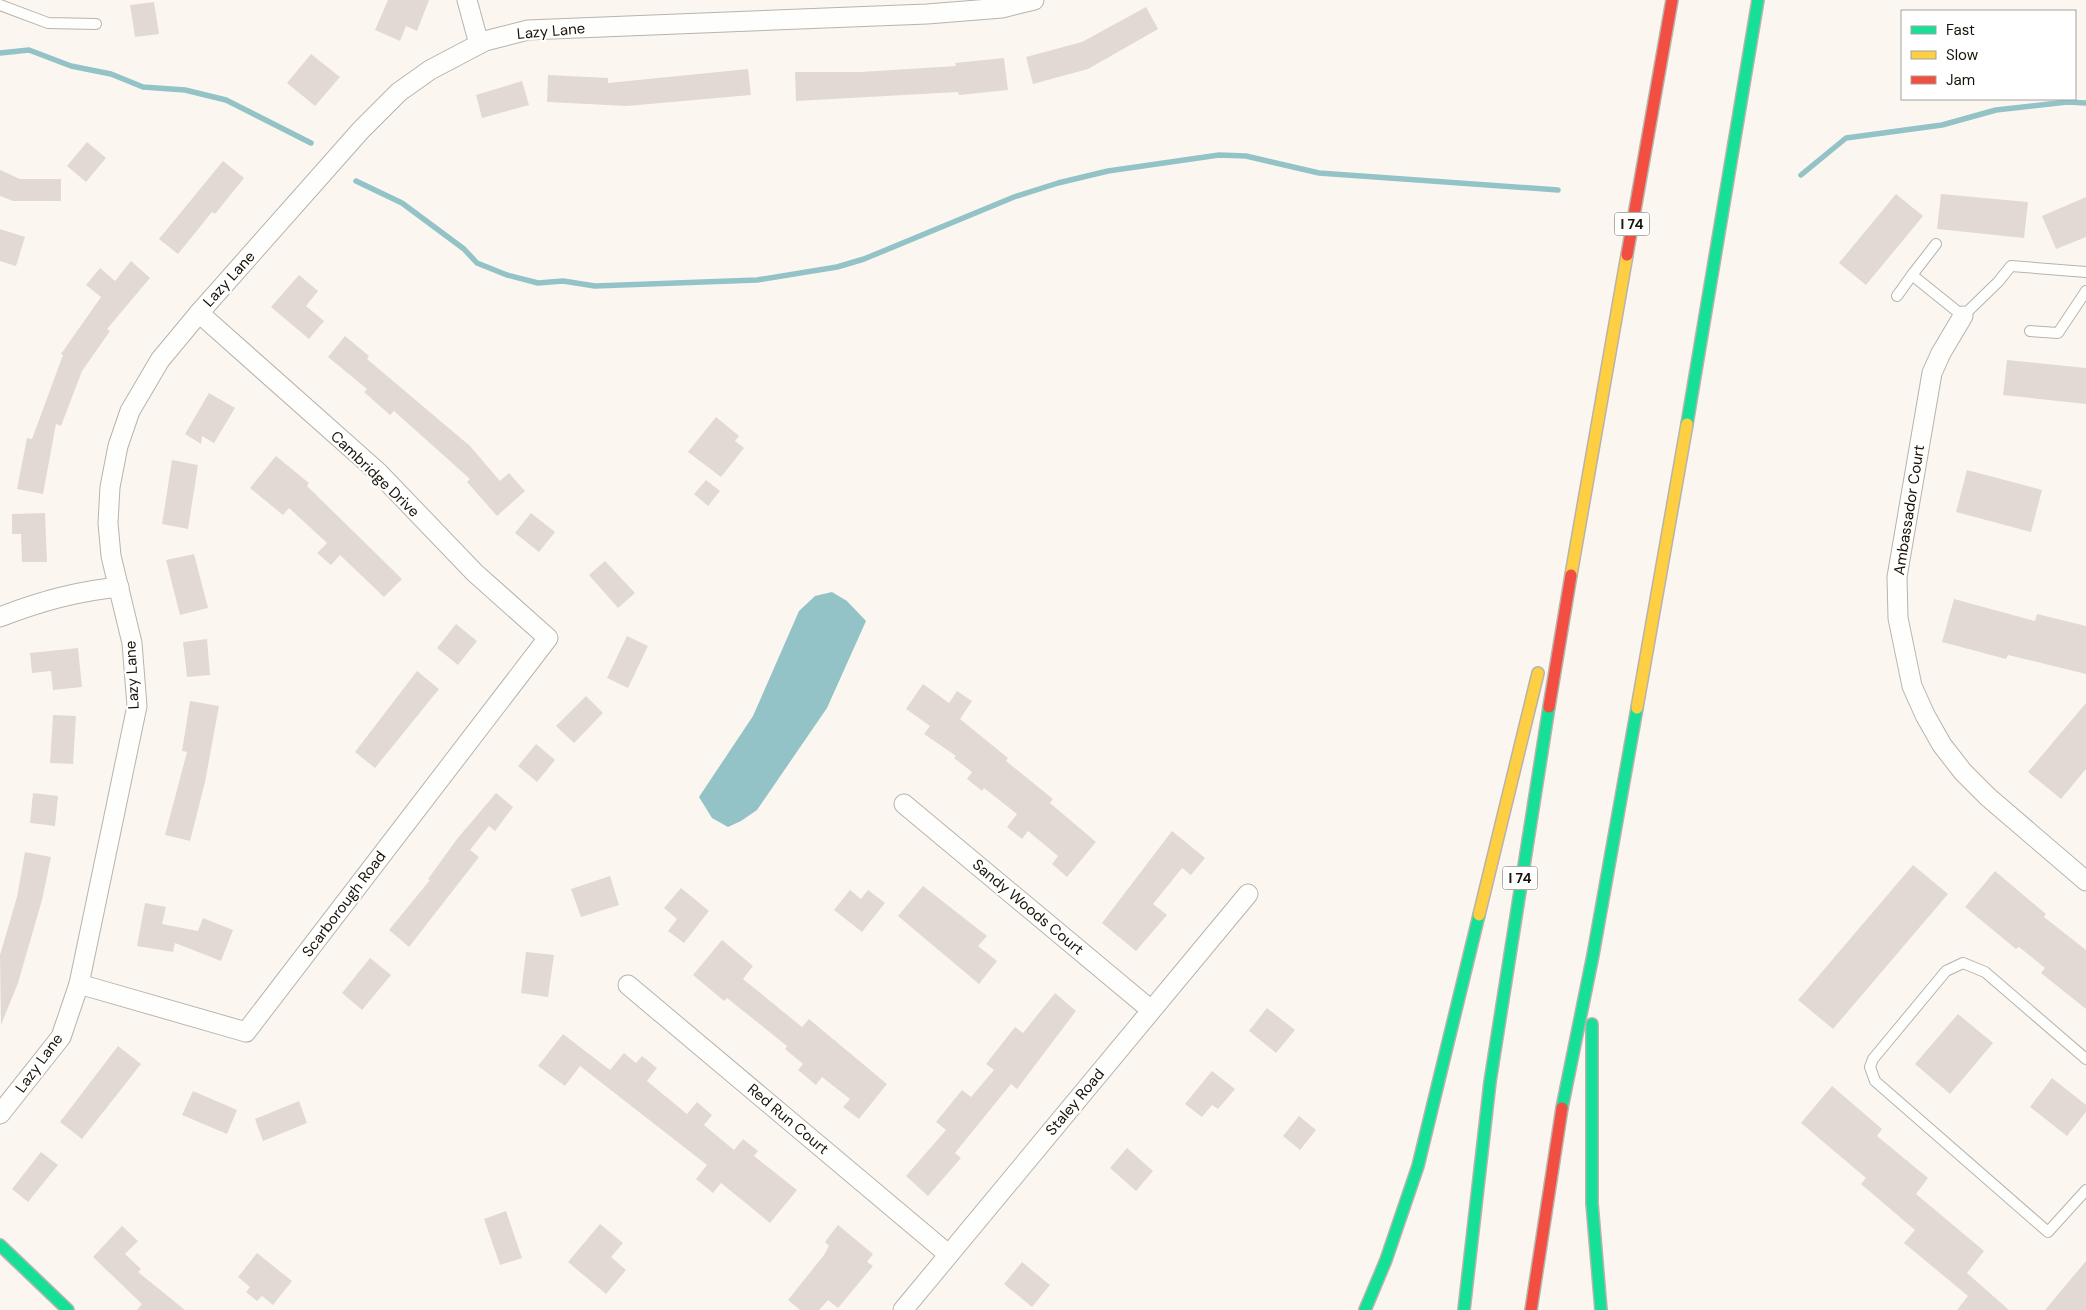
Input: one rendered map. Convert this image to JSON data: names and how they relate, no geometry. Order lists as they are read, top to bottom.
{
  "streets": {
    "main road": ["I 74"],
    "street": [
      "Lazy Lane",
      "Cambridge Drive",
      "Ambassador Court",
      "Scarborough Road",
      "Sandy Woods Court",
      "Staley Road",
      "Red Run Court"
    ]
  },
  "crossings": [
    ["Lazy Lane", "Cambridge Drive"],
    ["Lazy Lane", "Scarborough Road"],
    ["Cambridge Drive", "Scarborough Road"],
    ["Sandy Woods Court", "Staley Road"],
    ["Staley Road", "Red Run Court"]
  ],
  "legend": ["Fast", "Slow", "Jam"]
}
